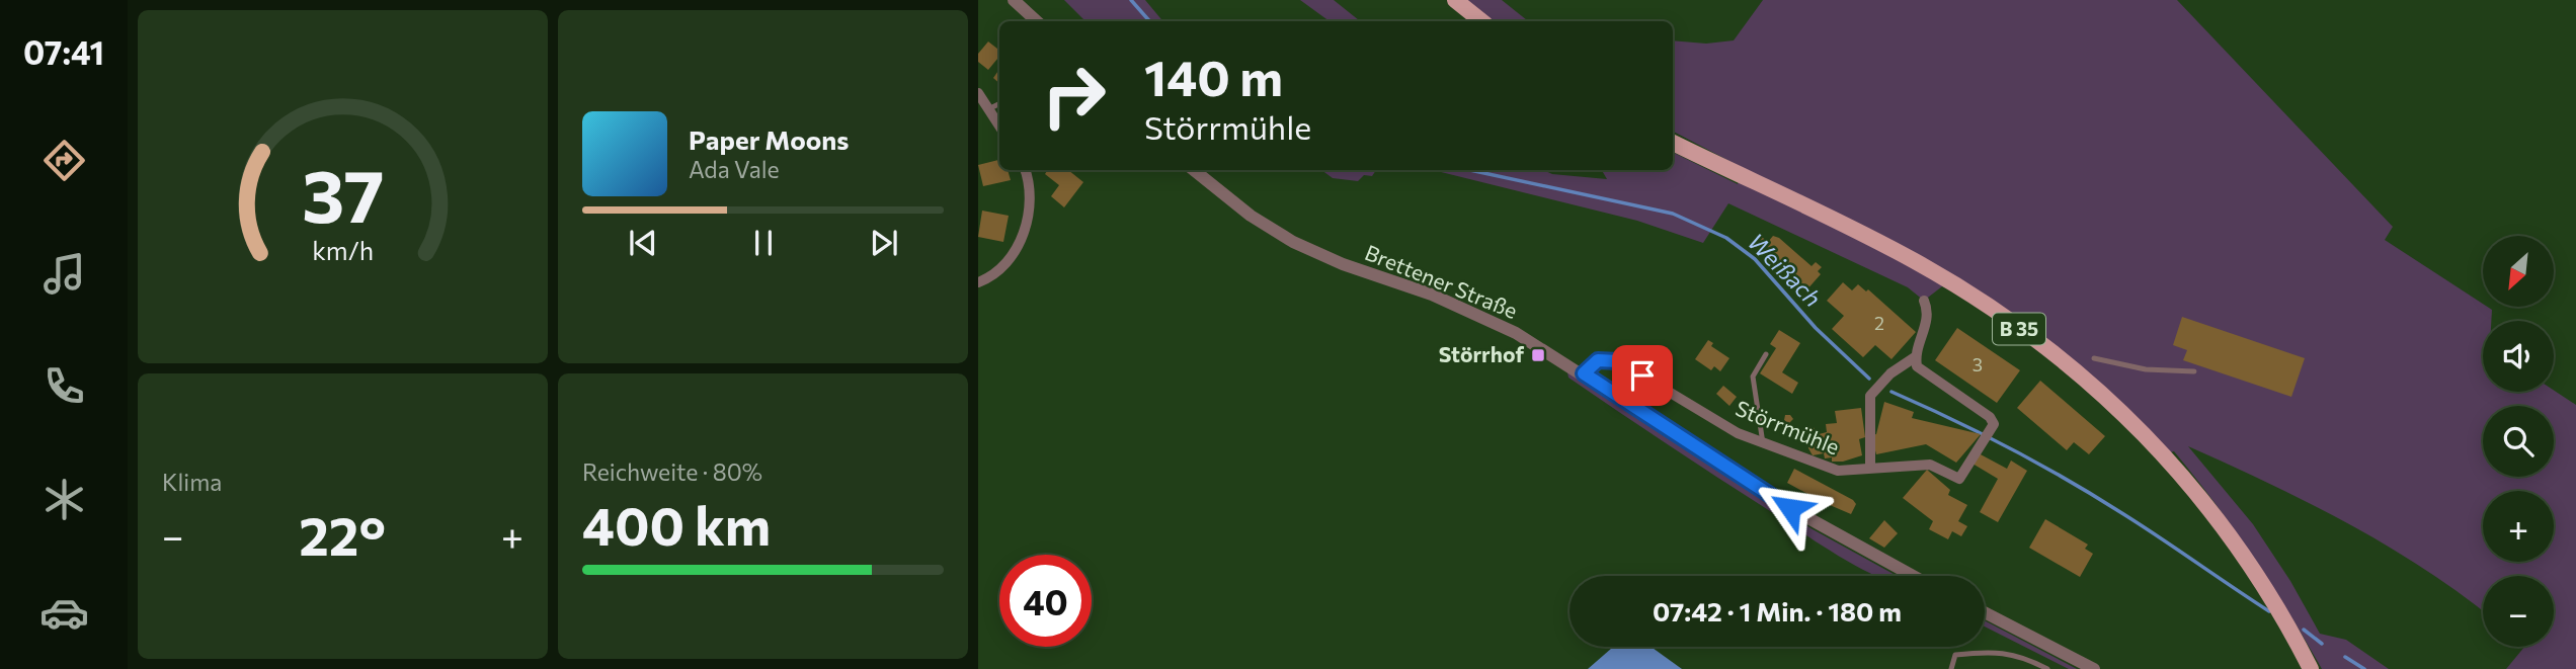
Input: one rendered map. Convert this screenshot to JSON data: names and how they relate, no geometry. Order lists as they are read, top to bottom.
{
  "streets": {
    "main road": ["B 35"],
    "street": ["Brettener Straße", "Störrmühle"]
  },
  "crossings": [
    ["Brettener Straße", "Störrmühle"]
  ],
  "water": ["Weißach"],
  "places": {
    "transit": ["Störrhof"]
  },
  "house_numbers": ["2", "3"],
  "north": "bottom left",
  "page": {
    "tabs": "07:41",
    "turn": ["140 m", "Störrmühle"],
    "song": ["Paper Moons", "Ada Vale"],
    "map_buttons": ["+", "−"],
    "tile": [
      "Klima",
      ["Reichweite · 80%", "400 km"]
    ],
    "heat": ["−", "22°", "+"],
    "limit": "40",
    "trip": "07:42 · 1 Min. · 180 m",
    "gauge": ["37", "km/h"]
  }
}
